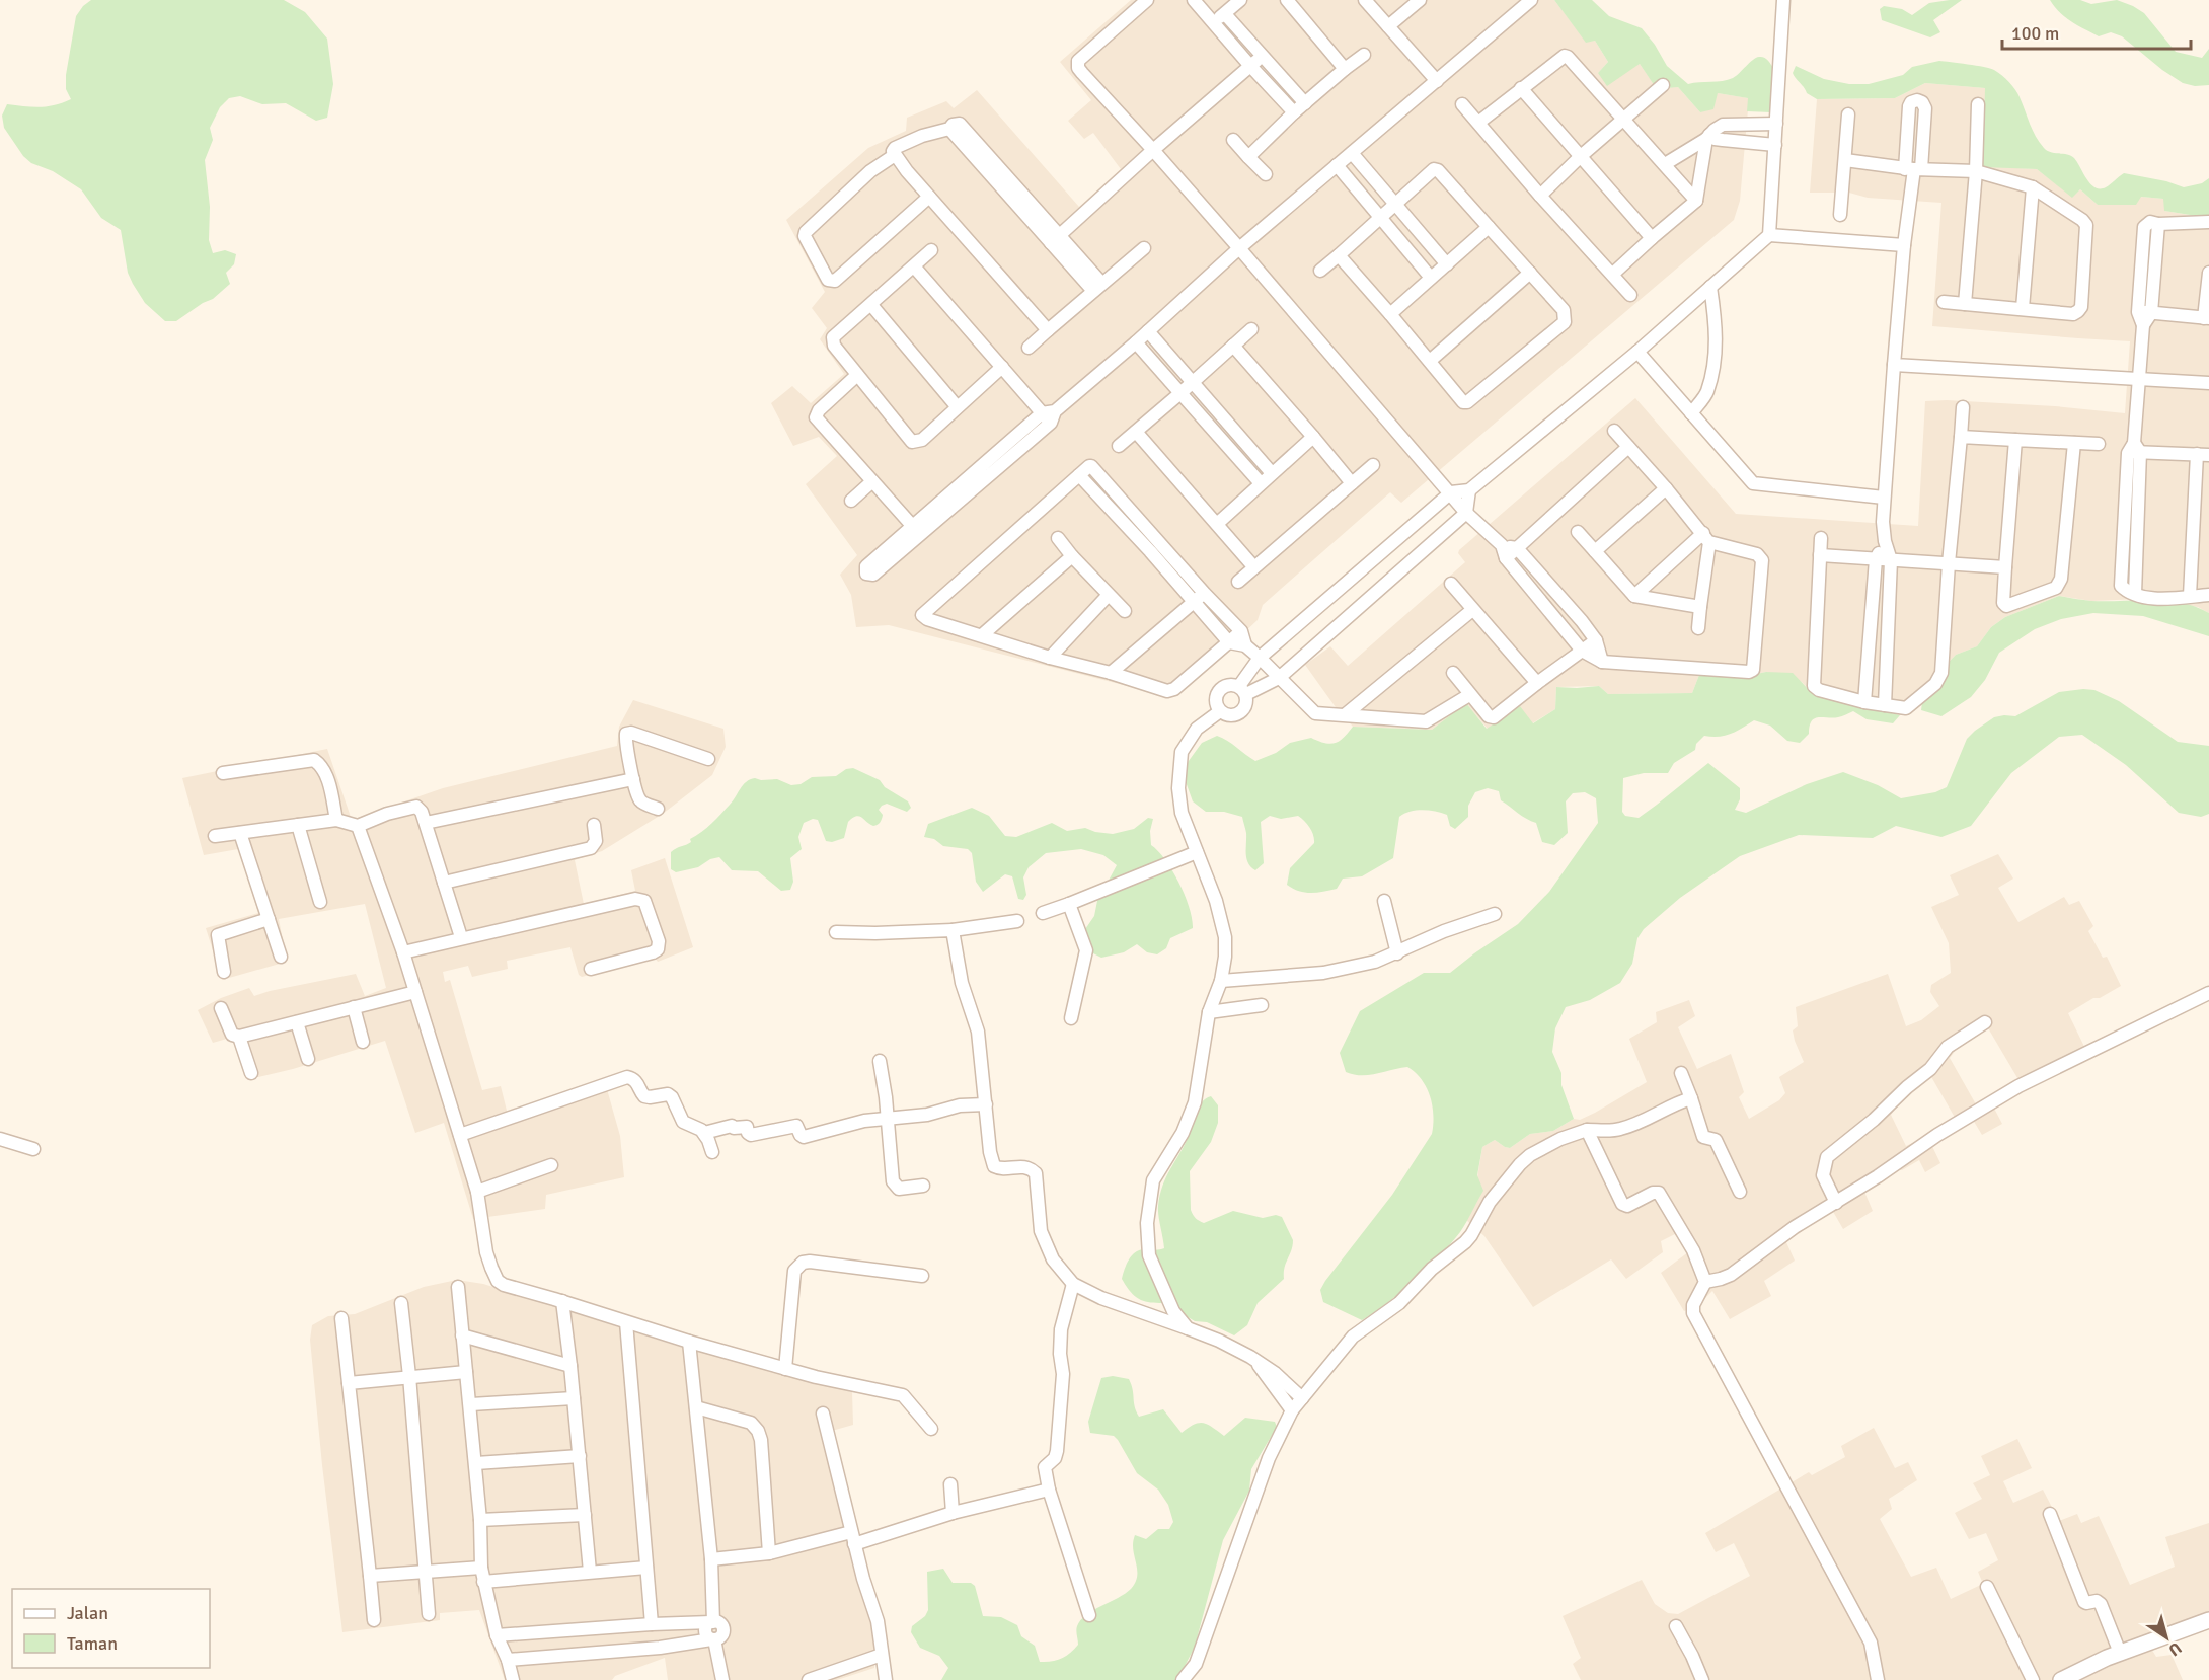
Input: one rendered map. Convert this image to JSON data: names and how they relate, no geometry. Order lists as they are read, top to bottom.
{
  "legend": ["Jalan", "Taman"],
  "scale_bar": "100 m",
  "north": "bottom right"
}
